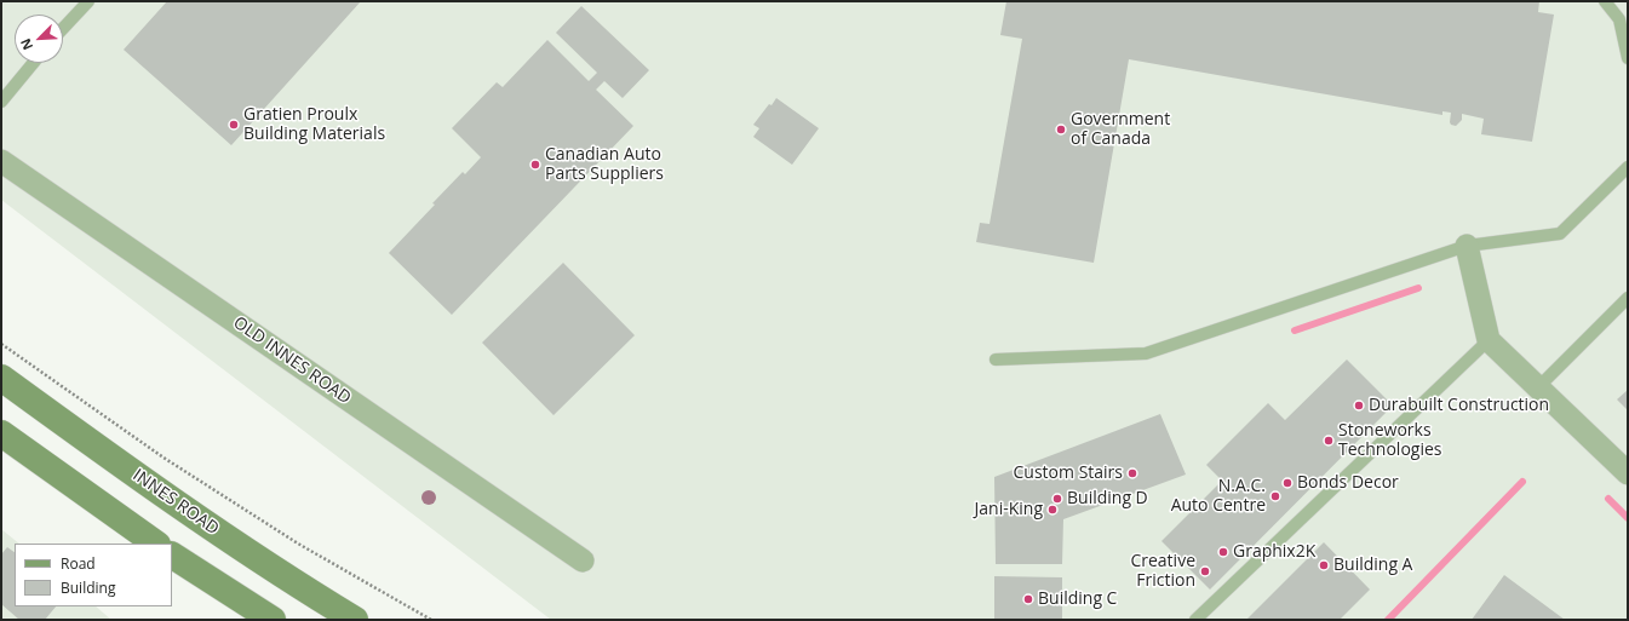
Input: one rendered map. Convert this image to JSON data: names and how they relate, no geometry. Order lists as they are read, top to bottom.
{
  "streets": {
    "main road": ["INNES ROAD"],
    "street": ["OLD INNES ROAD"]
  },
  "places": [
    "Gratien Proulx Building Materials",
    "Government of Canada",
    "Canadian Auto Parts Suppliers",
    "Durabuilt Construction",
    "Stoneworks Technologies",
    "Custom Stairs",
    "Bonds Decor",
    "N.A.C. Auto Centre",
    "Building D",
    "Jani-King",
    "Graphix2K",
    "Building A",
    "Creative Friction",
    "Building C"
  ],
  "legend": ["Road", "Building"],
  "north": "bottom left"
}
